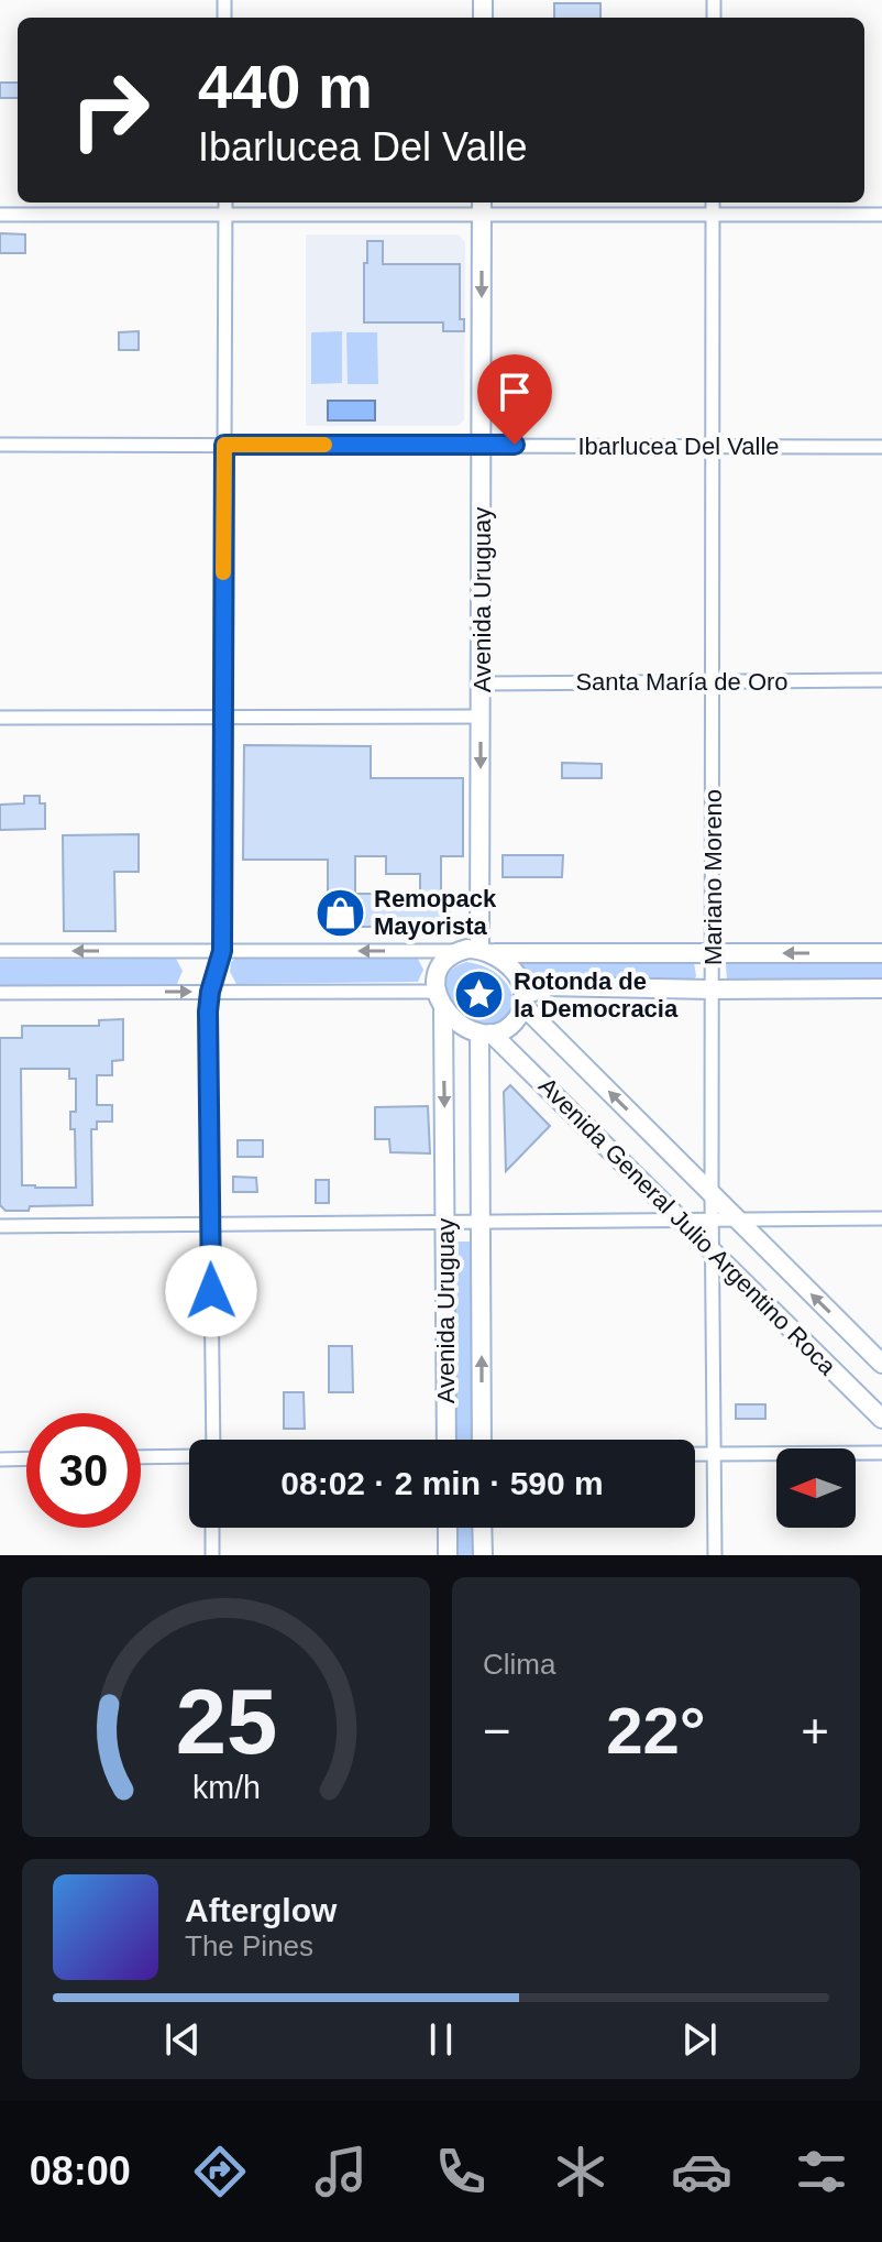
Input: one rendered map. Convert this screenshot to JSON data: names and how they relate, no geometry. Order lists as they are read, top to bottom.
{
  "streets": {
    "street": [
      "Ibarlucea Del Valle",
      "Avenida Uruguay",
      "Santa María de Oro",
      "Mariano Moreno",
      "Avenida General Julio Argentino Roca"
    ]
  },
  "crossings": [
    ["Ibarlucea Del Valle", "Avenida Uruguay"],
    ["Ibarlucea Del Valle", "Mariano Moreno"],
    ["Avenida Uruguay", "Santa María de Oro"],
    ["Avenida Uruguay", "Avenida General Julio Argentino Roca"],
    ["Santa María de Oro", "Mariano Moreno"],
    ["Mariano Moreno", "Avenida General Julio Argentino Roca"]
  ],
  "places": {
    "shop": ["Remopack Mayorista"],
    "place": ["Rotonda de la Democracia"]
  },
  "north": "left",
  "page": {
    "turn": ["440 m", "Ibarlucea Del Valle"],
    "limit": "30",
    "trip": "08:02 · 2 min · 590 m",
    "tile": "Clima",
    "heat": ["−", "22°", "+"],
    "song": ["Afterglow", "The Pines"],
    "tabs": "08:00",
    "gauge": ["25", "km/h"]
  }
}
